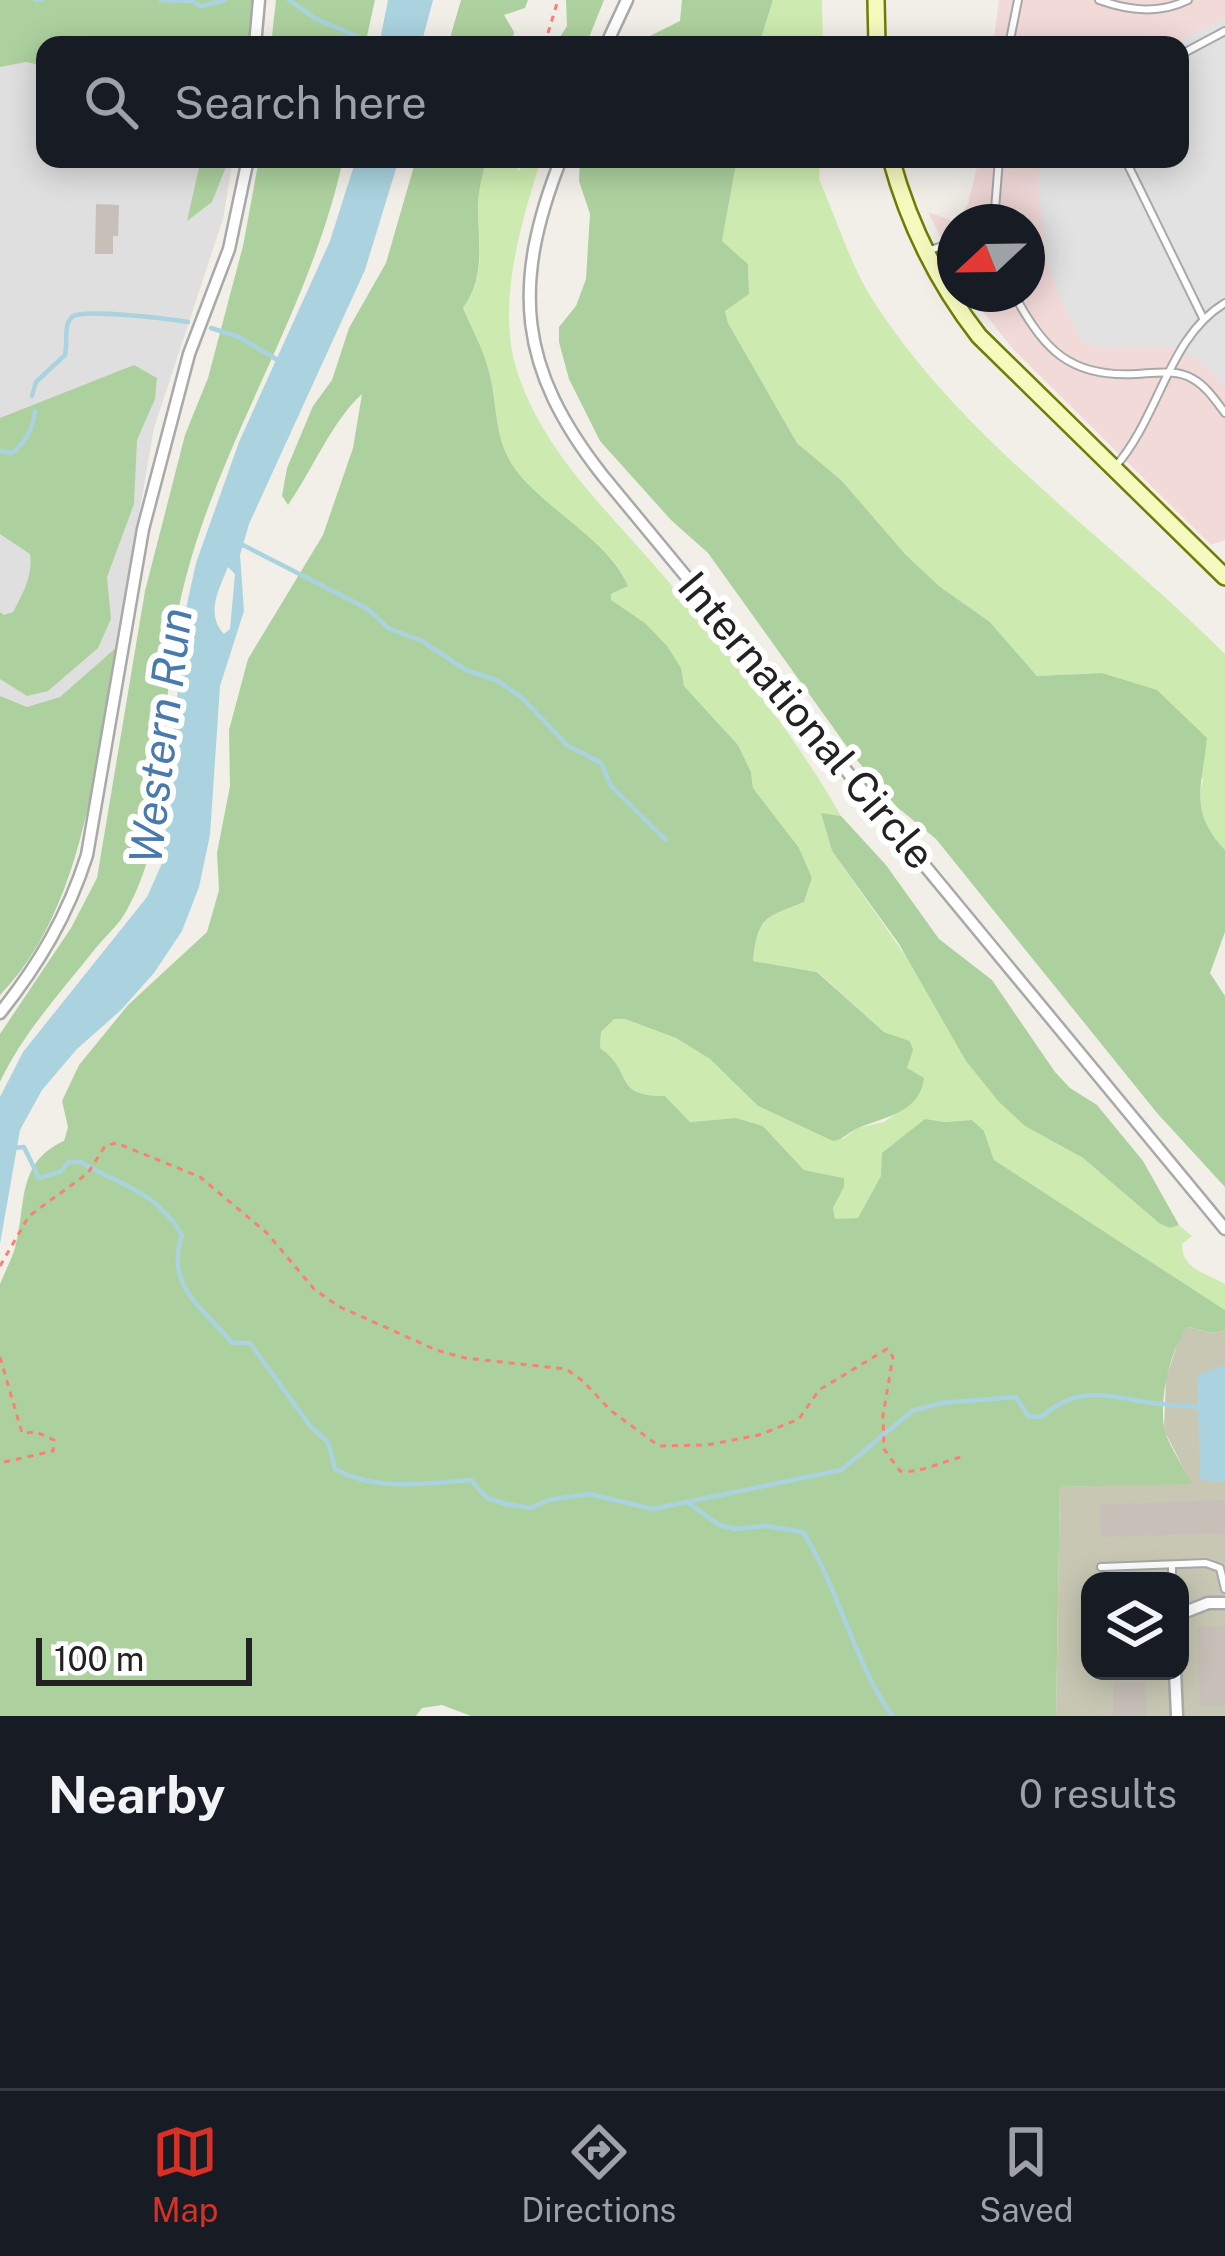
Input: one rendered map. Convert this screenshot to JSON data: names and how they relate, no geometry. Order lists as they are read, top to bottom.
{
  "streets": {
    "street": ["International Circle"]
  },
  "water": ["Western Run"],
  "scale_bar": "100 m",
  "north": "left",
  "page": {
    "search": "Search here",
    "scale": "100 m",
    "heading": ["Nearby", "0 results"],
    "nav": ["Map", "Directions", "Saved"]
  }
}
